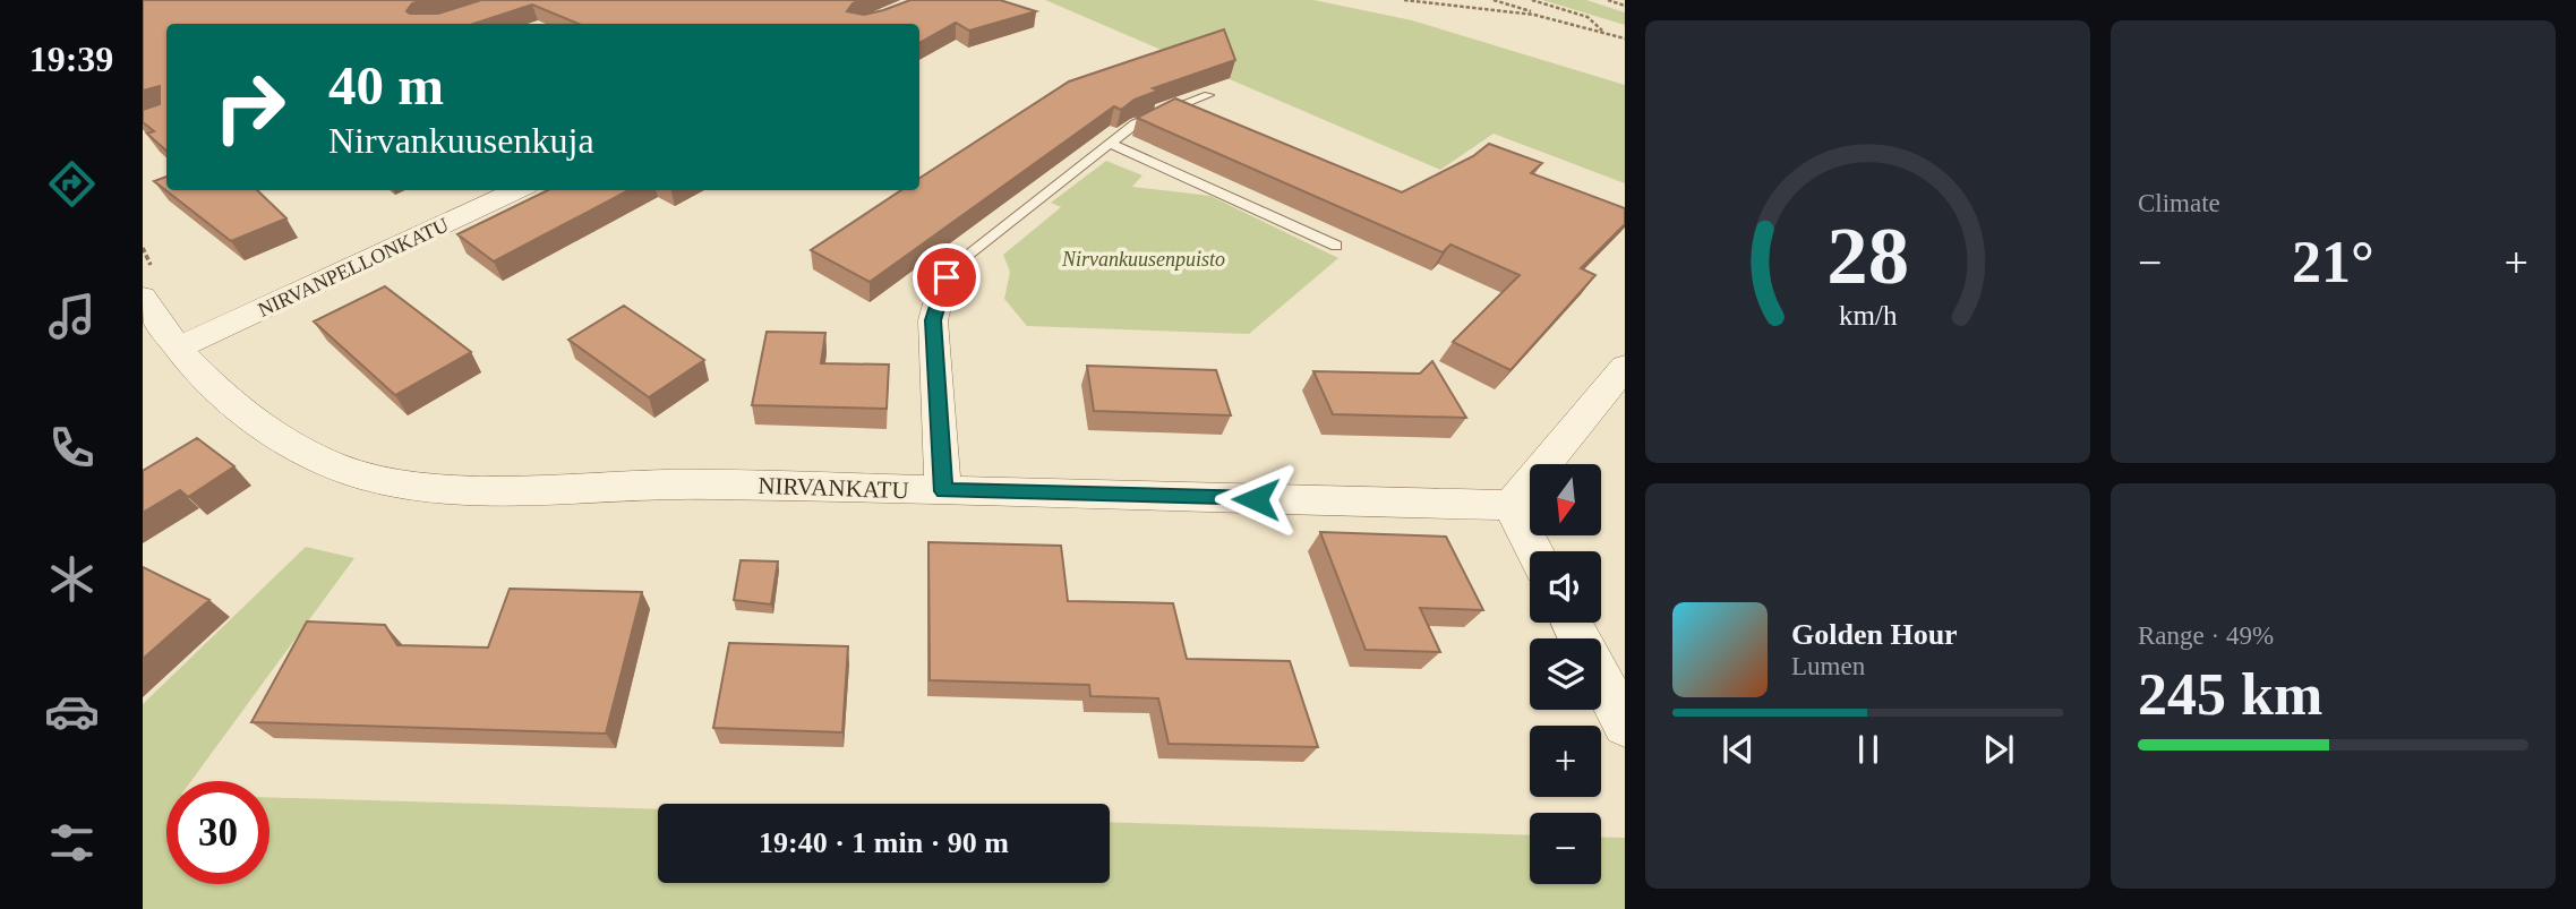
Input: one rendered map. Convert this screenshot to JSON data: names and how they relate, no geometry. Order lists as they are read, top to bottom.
{
  "streets": {
    "street": ["NIRVANPELLONKATU", "NIRVANKATU"]
  },
  "crossings": [
    ["NIRVANPELLONKATU", "NIRVANKATU"]
  ],
  "parks": ["Nirvankuusenpuisto"],
  "north": "bottom",
  "page": {
    "tabs": "19:39",
    "tile": [
      "Climate",
      ["Range · 49%", "245 km"]
    ],
    "turn": ["40 m", "Nirvankuusenkuja"],
    "heat": ["−", "21°", "+"],
    "map_buttons": ["+", "−"],
    "song": ["Golden Hour", "Lumen"],
    "limit": "30",
    "trip": "19:40 · 1 min · 90 m",
    "gauge": ["28", "km/h"]
  }
}
